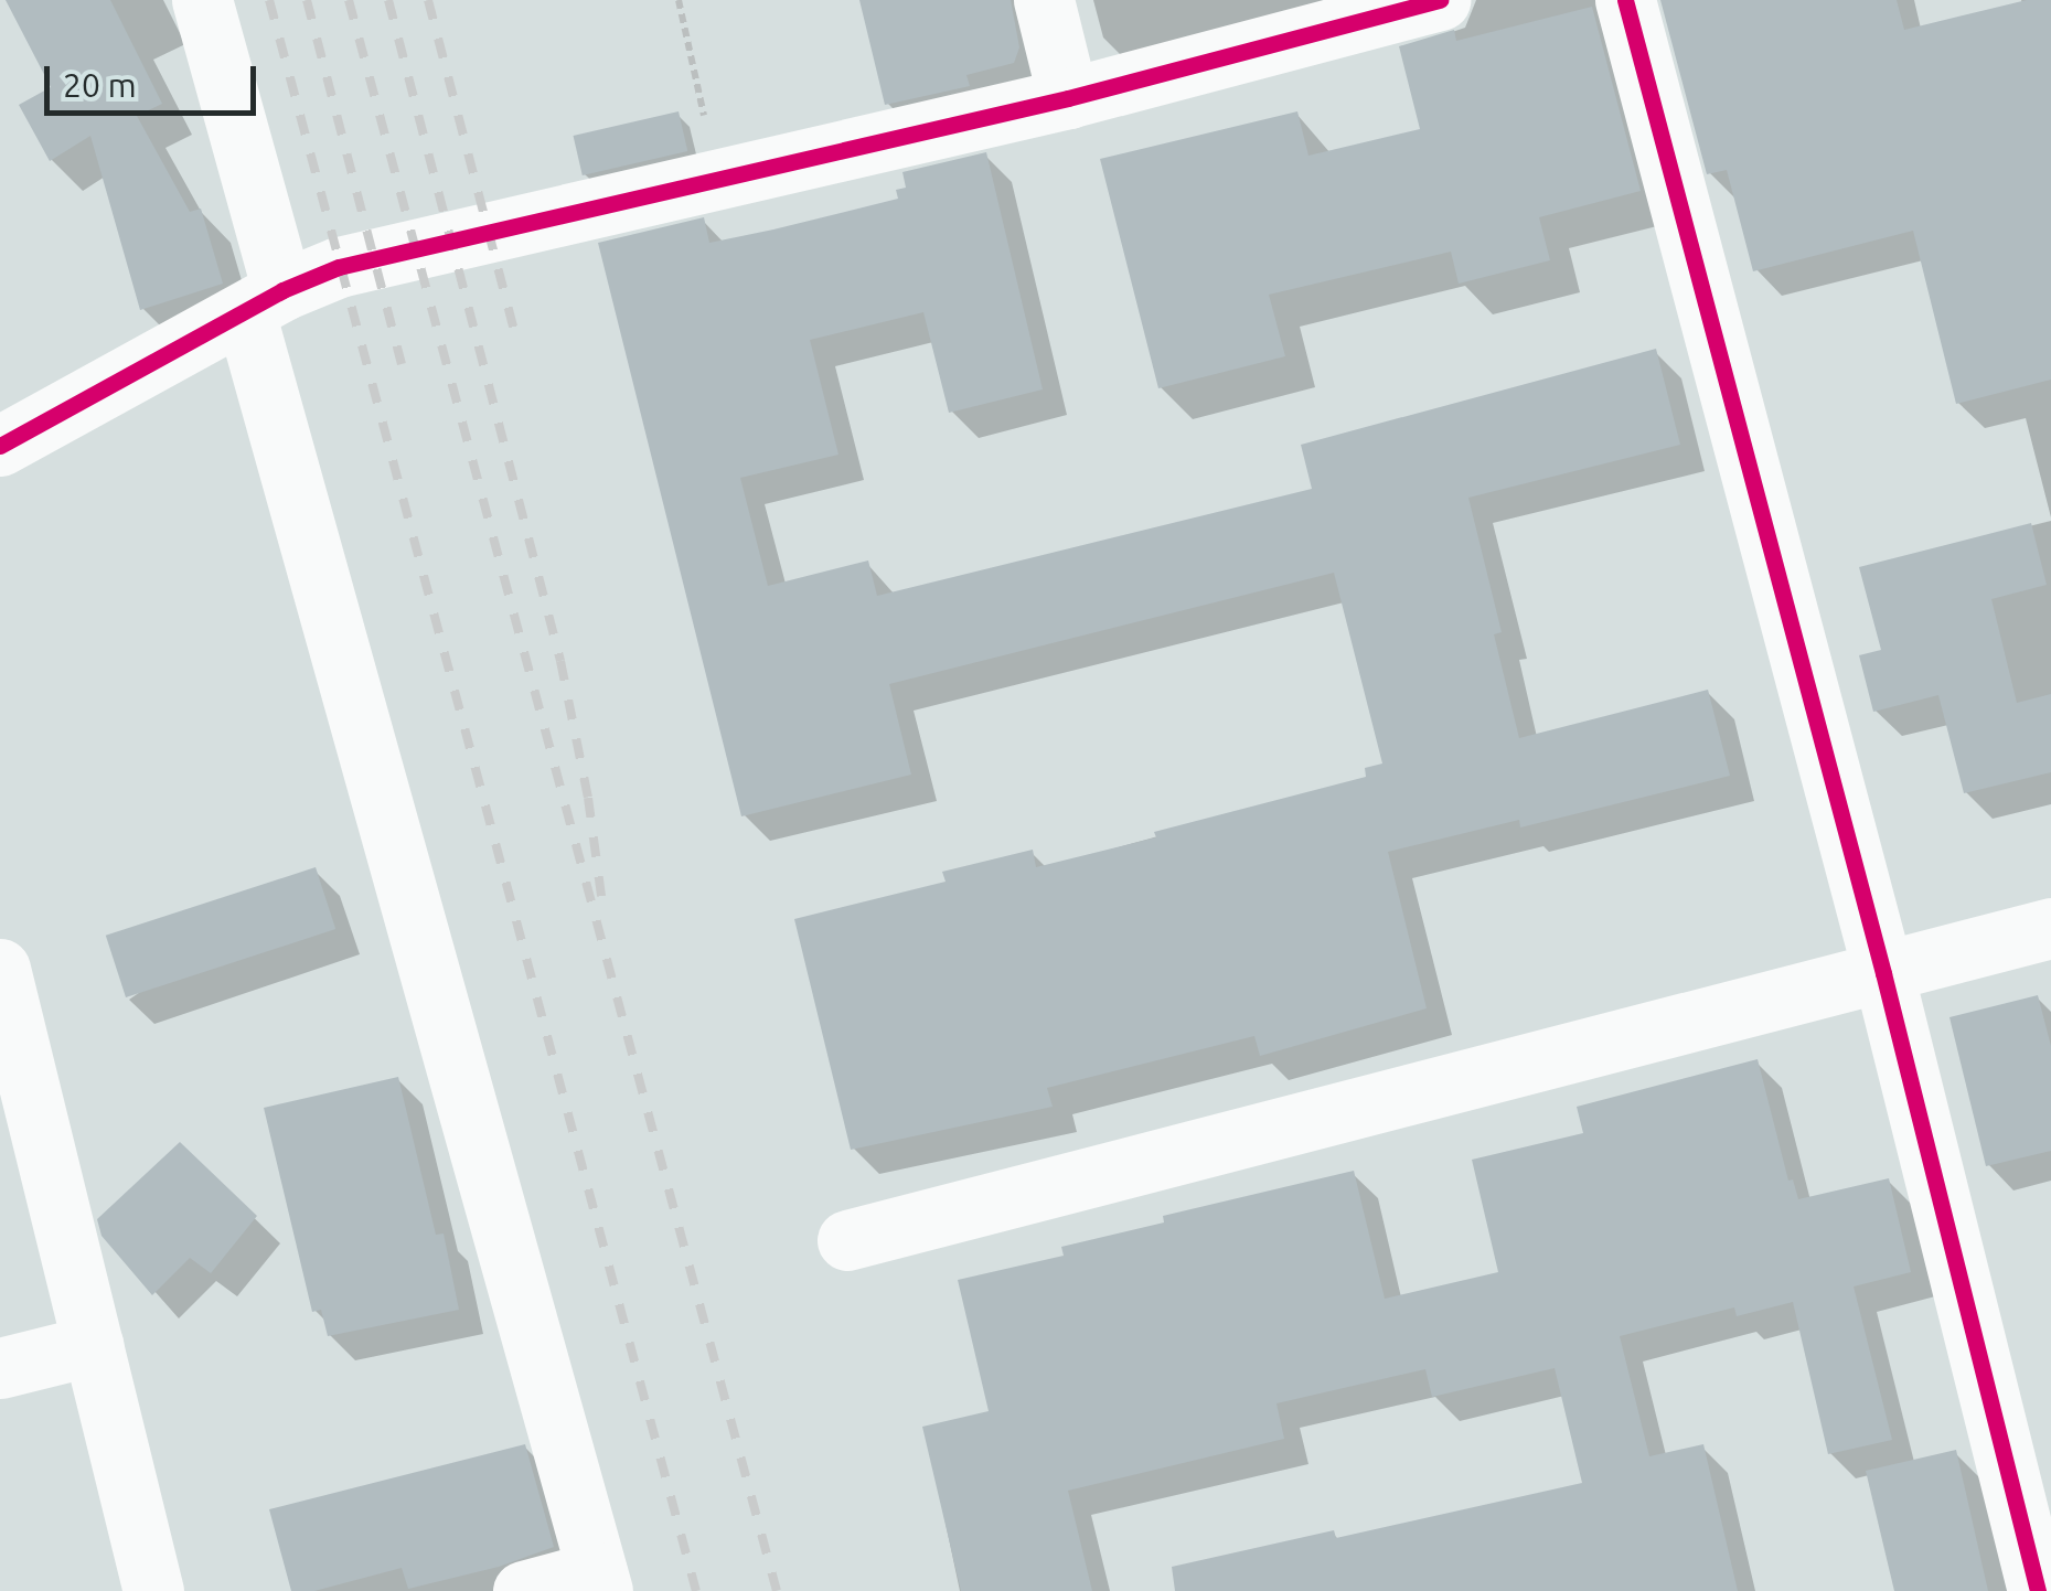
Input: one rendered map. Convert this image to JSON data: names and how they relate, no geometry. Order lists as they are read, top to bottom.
{
  "scale_bar": "20 m"
}
